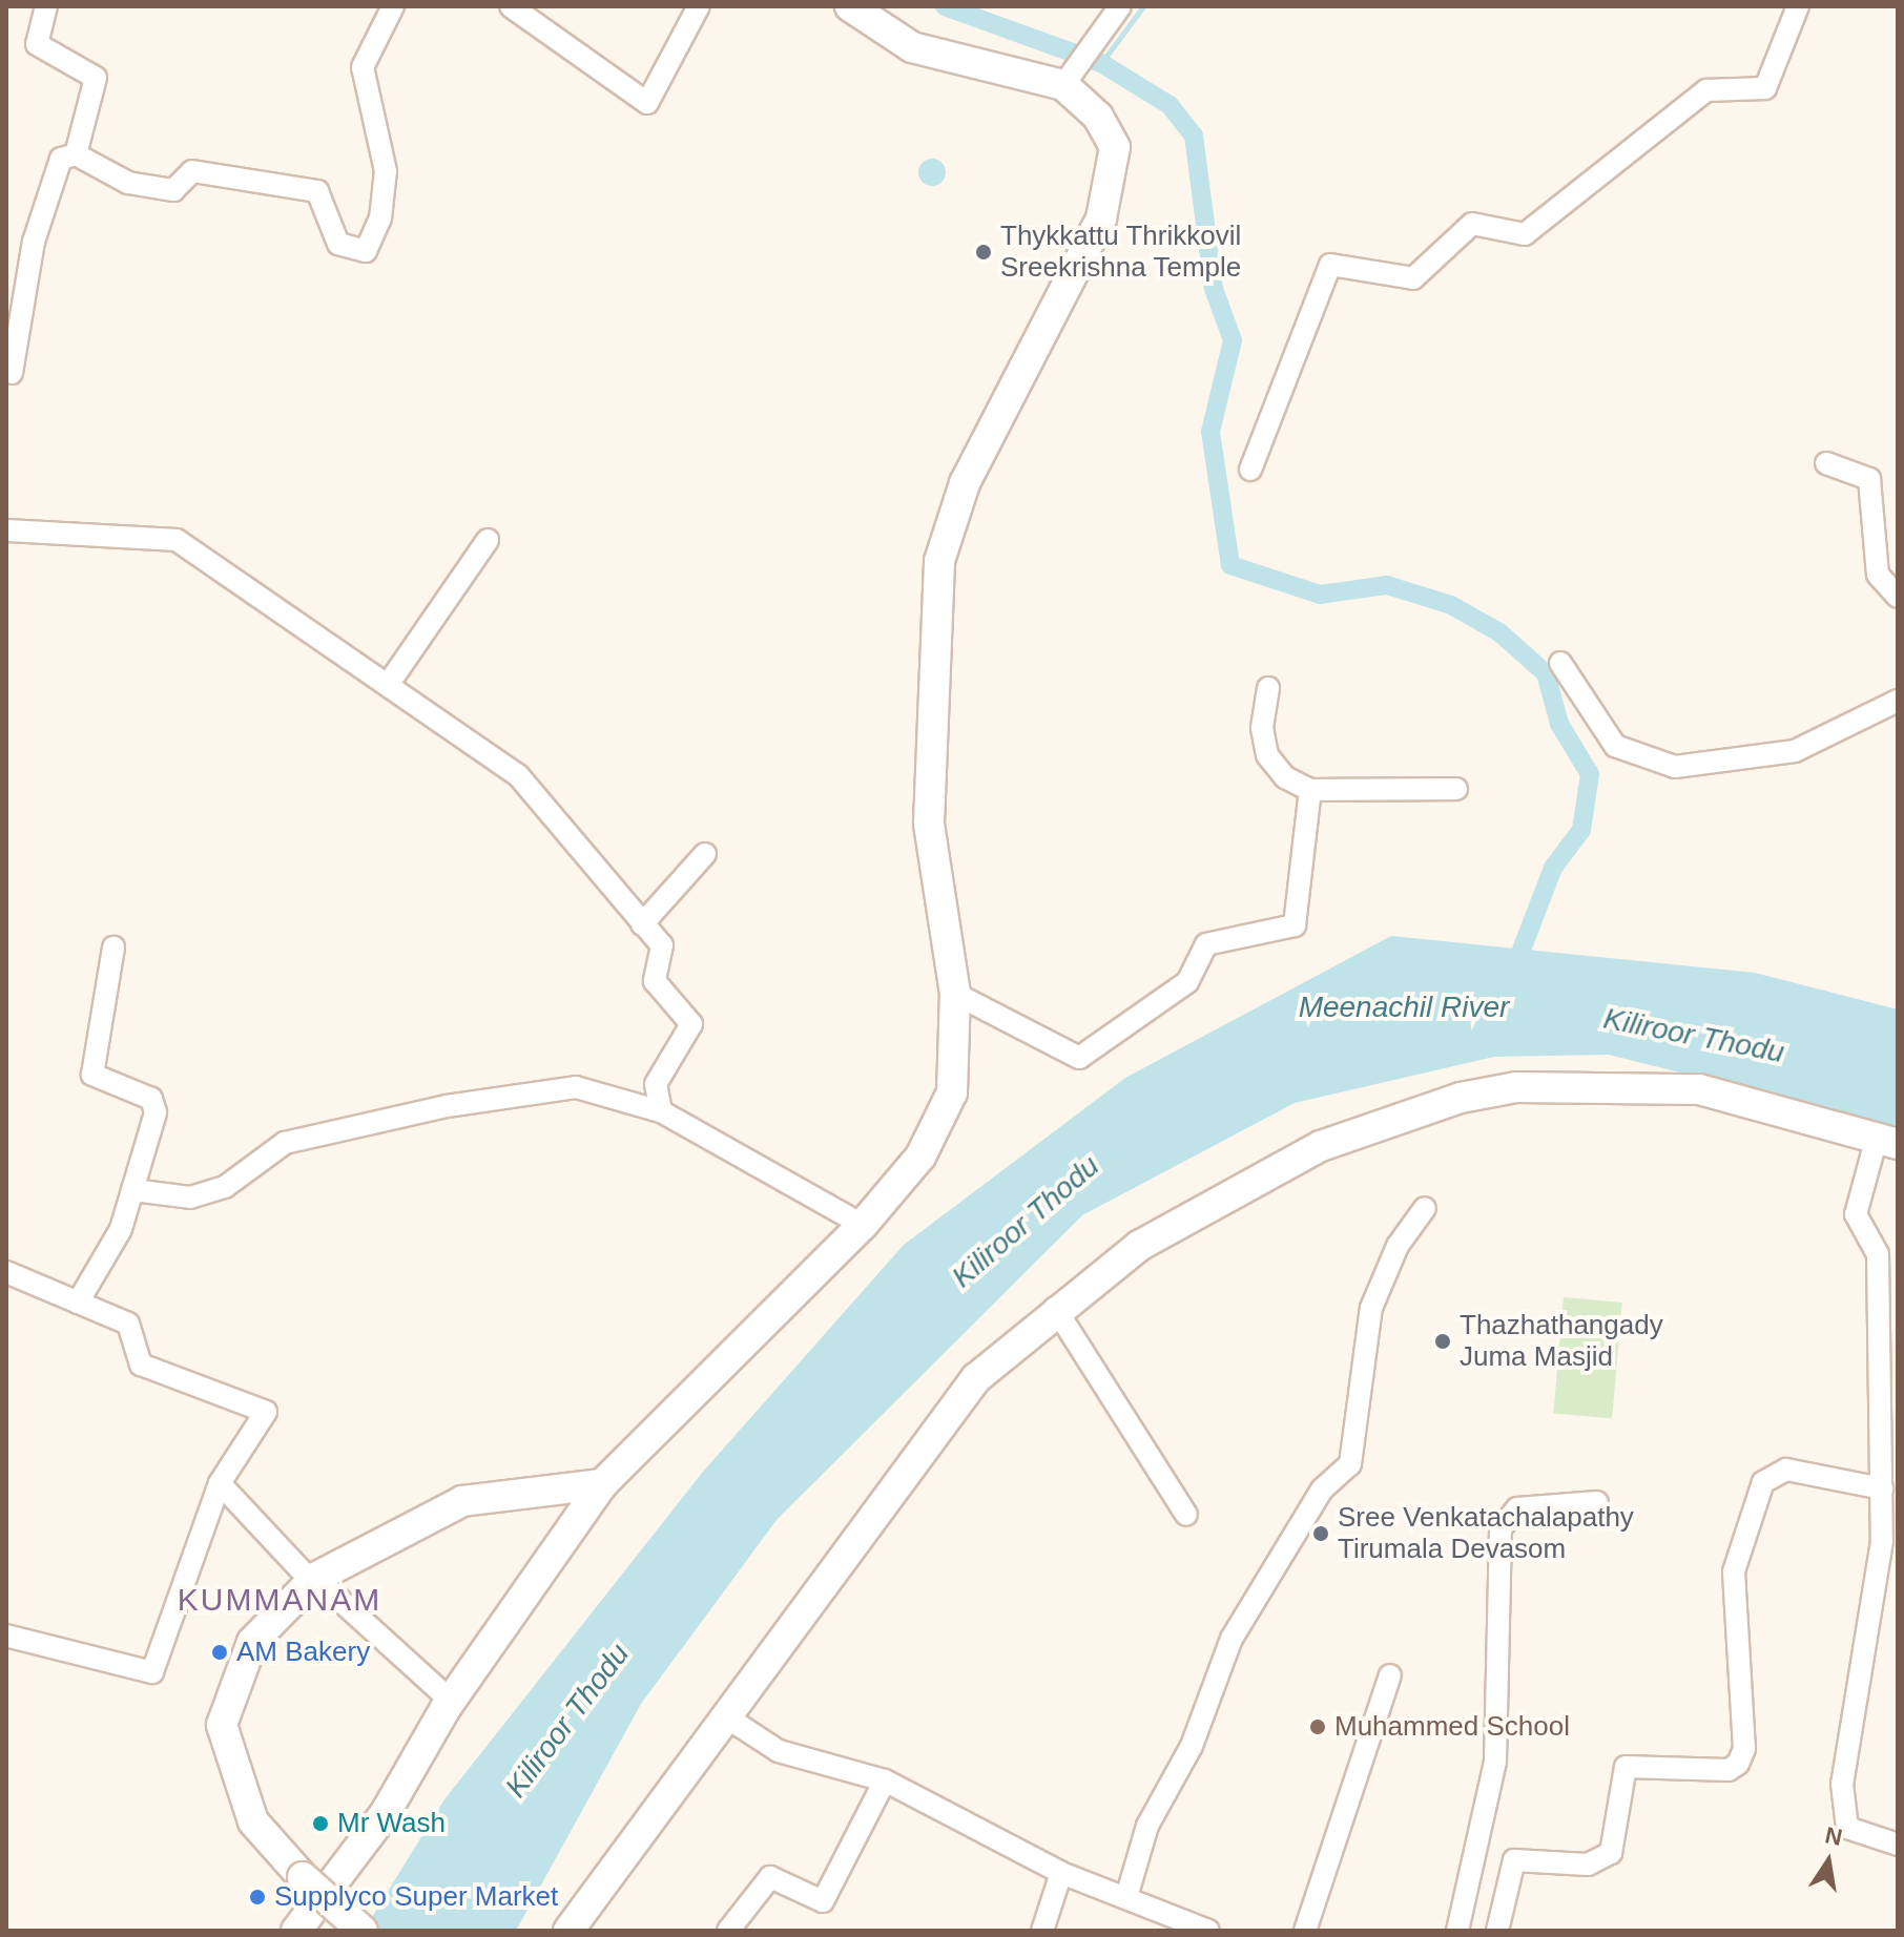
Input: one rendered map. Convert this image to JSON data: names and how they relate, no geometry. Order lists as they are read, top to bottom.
{
  "districts": ["KUMMANAM"],
  "water": ["Meenachil River", "Kiliroor Thodu"],
  "places": [
    "Thykkattu Thrikkovil Sreekrishna Temple",
    "Thazhathangady Juma Masjid",
    "Sree Venkatachalapathy Tirumala Devasom",
    "AM Bakery",
    "Muhammed School",
    "Mr Wash",
    "Supplyco Super Market"
  ],
  "north": "top"
}
